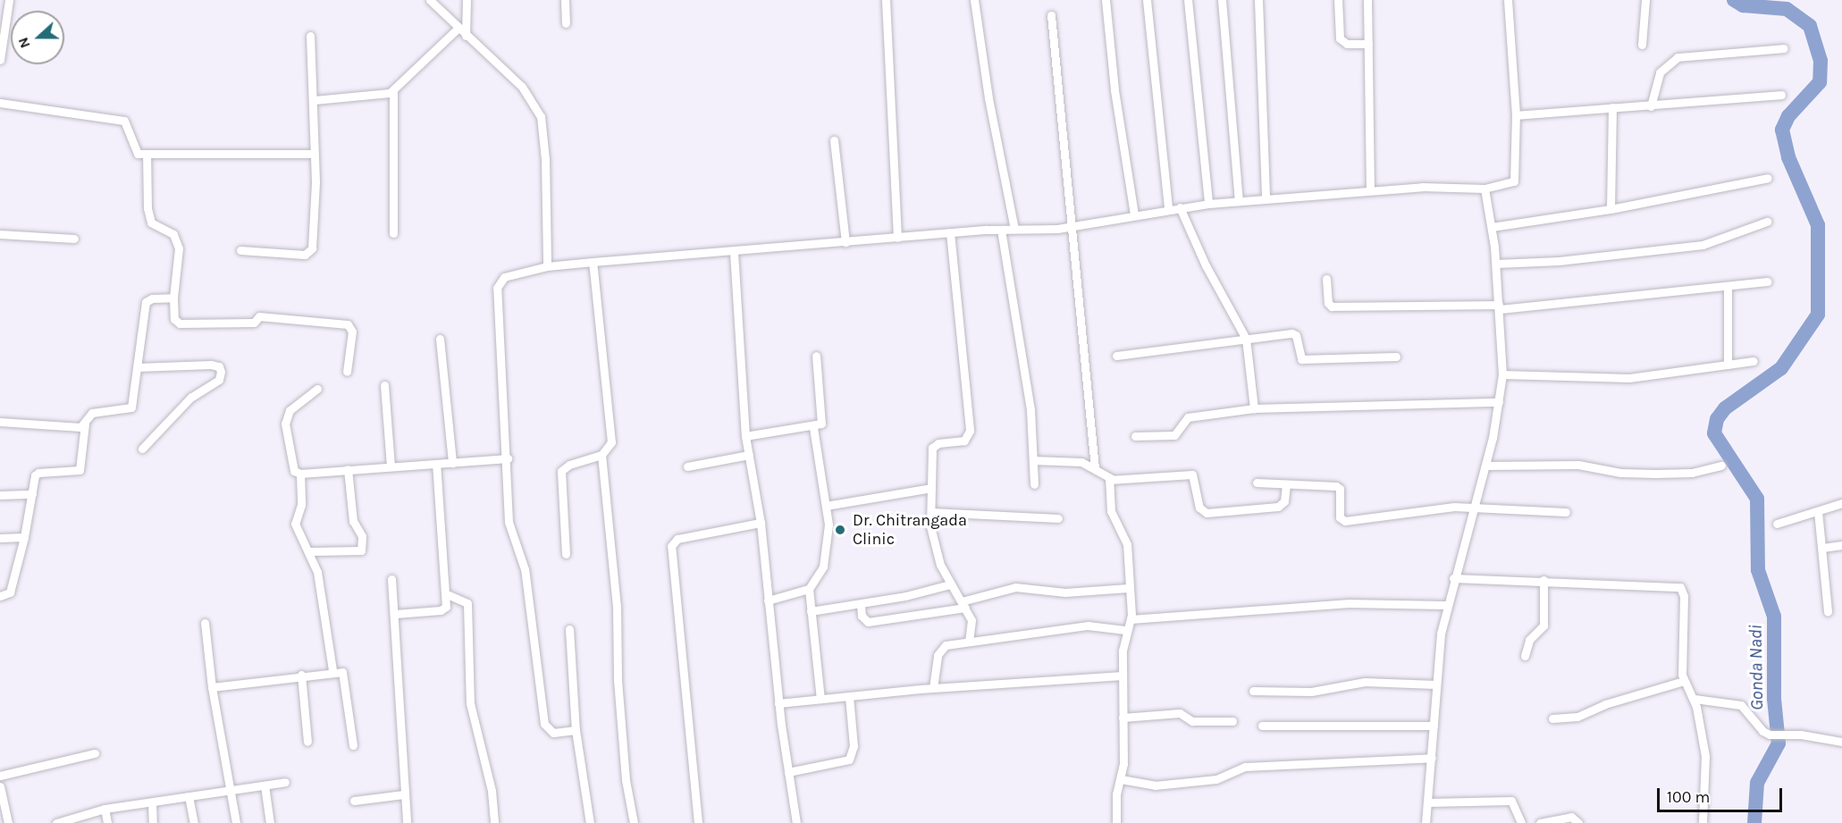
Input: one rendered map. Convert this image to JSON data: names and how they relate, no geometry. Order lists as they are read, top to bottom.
{
  "water": ["Gonda Nadi"],
  "places": ["Dr. Chitrangada Clinic"],
  "scale_bar": "100 m",
  "north": "left"
}
